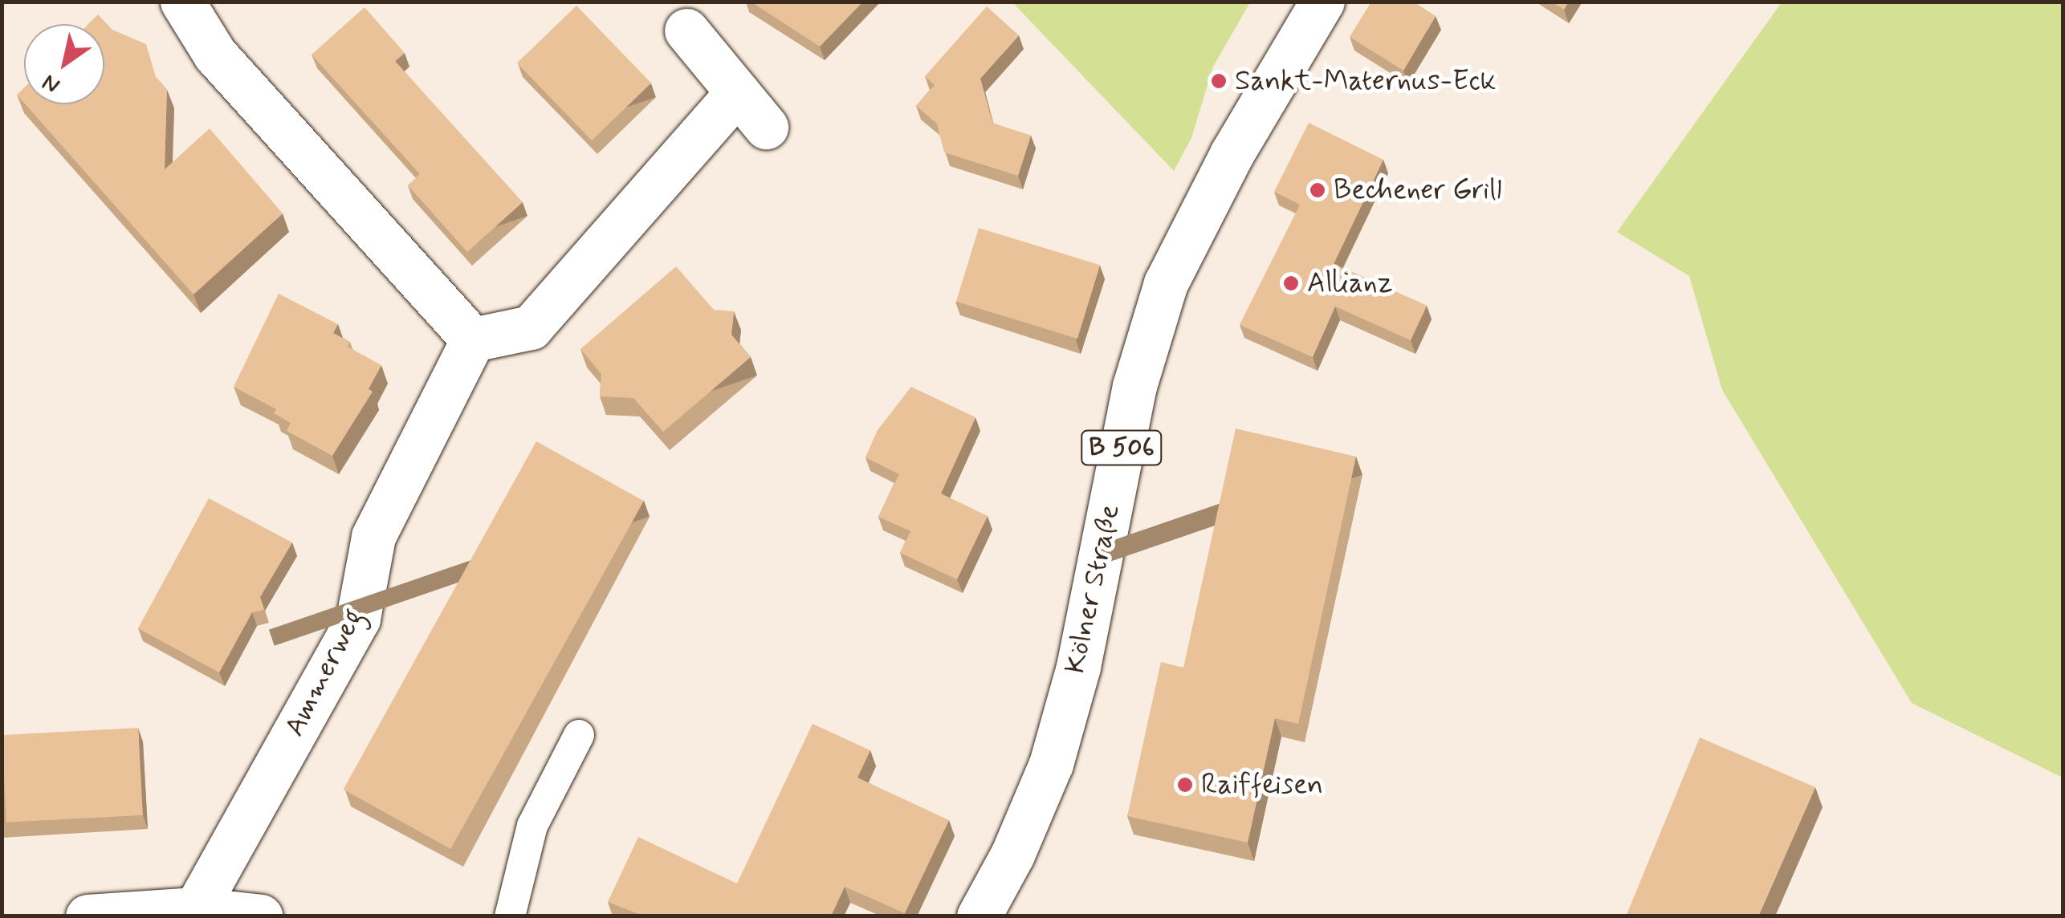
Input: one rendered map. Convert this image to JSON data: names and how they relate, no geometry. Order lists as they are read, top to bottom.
{
  "streets": {
    "street": ["B 506", "Kölner Straße", "Ammerweg"]
  },
  "places": [
    "Sankt-Maternus-Eck",
    "Bechener Grill",
    "Allianz",
    "Raiffeisen"
  ],
  "north": "bottom left"
}
